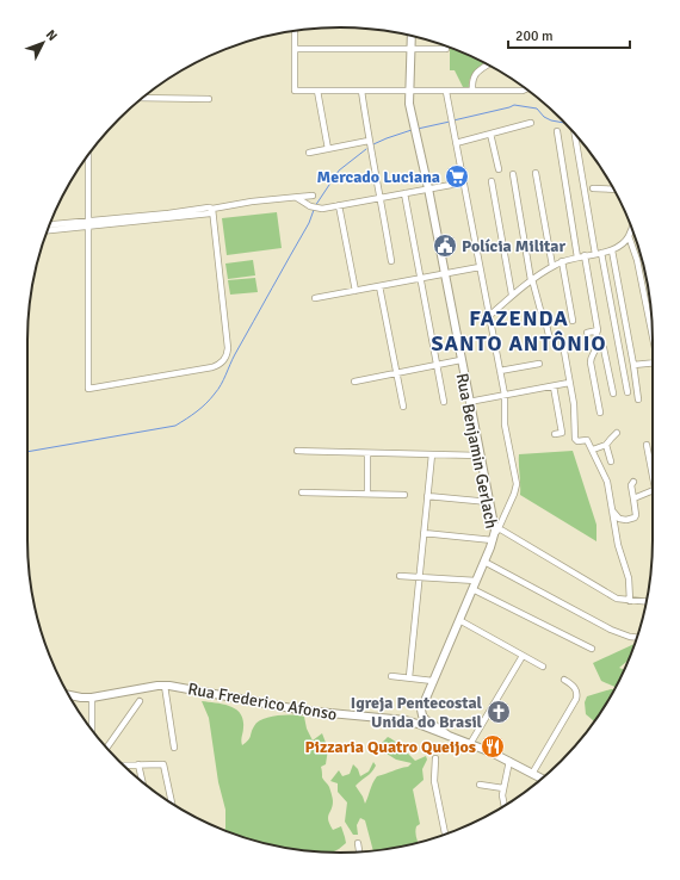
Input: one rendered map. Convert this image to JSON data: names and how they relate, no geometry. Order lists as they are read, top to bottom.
{
  "streets": {
    "main road": ["Rua Benjamin Gerlach", "Rua Frederico Afonso"]
  },
  "crossings": [
    ["Rua Benjamin Gerlach", "Rua Frederico Afonso"]
  ],
  "districts": ["FAZENDA SANTO ANTÔNIO"],
  "places": {
    "supermarket": ["Mercado Luciana"],
    "public building": ["Polícia Militar"],
    "church": ["Igreja Pentecostal Unida do Brasil"],
    "restaurant": ["Pizzaria Quatro Queijos"]
  },
  "scale_bar": "200 m",
  "north": "top right"
}
